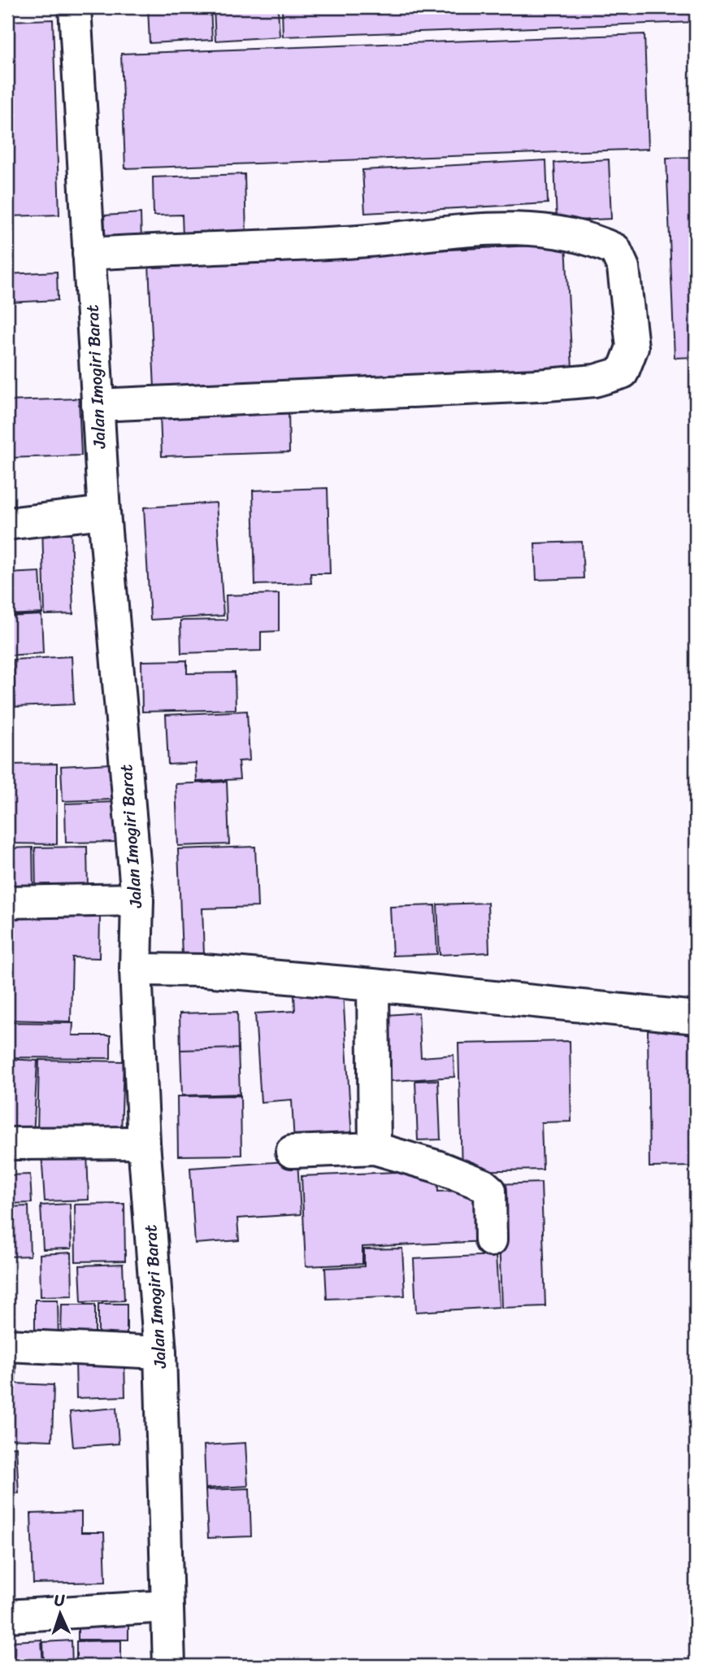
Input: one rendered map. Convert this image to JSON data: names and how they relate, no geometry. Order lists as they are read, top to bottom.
{
  "streets": {
    "street": ["Jalan Imogiri Barat"]
  },
  "north": "top"
}
